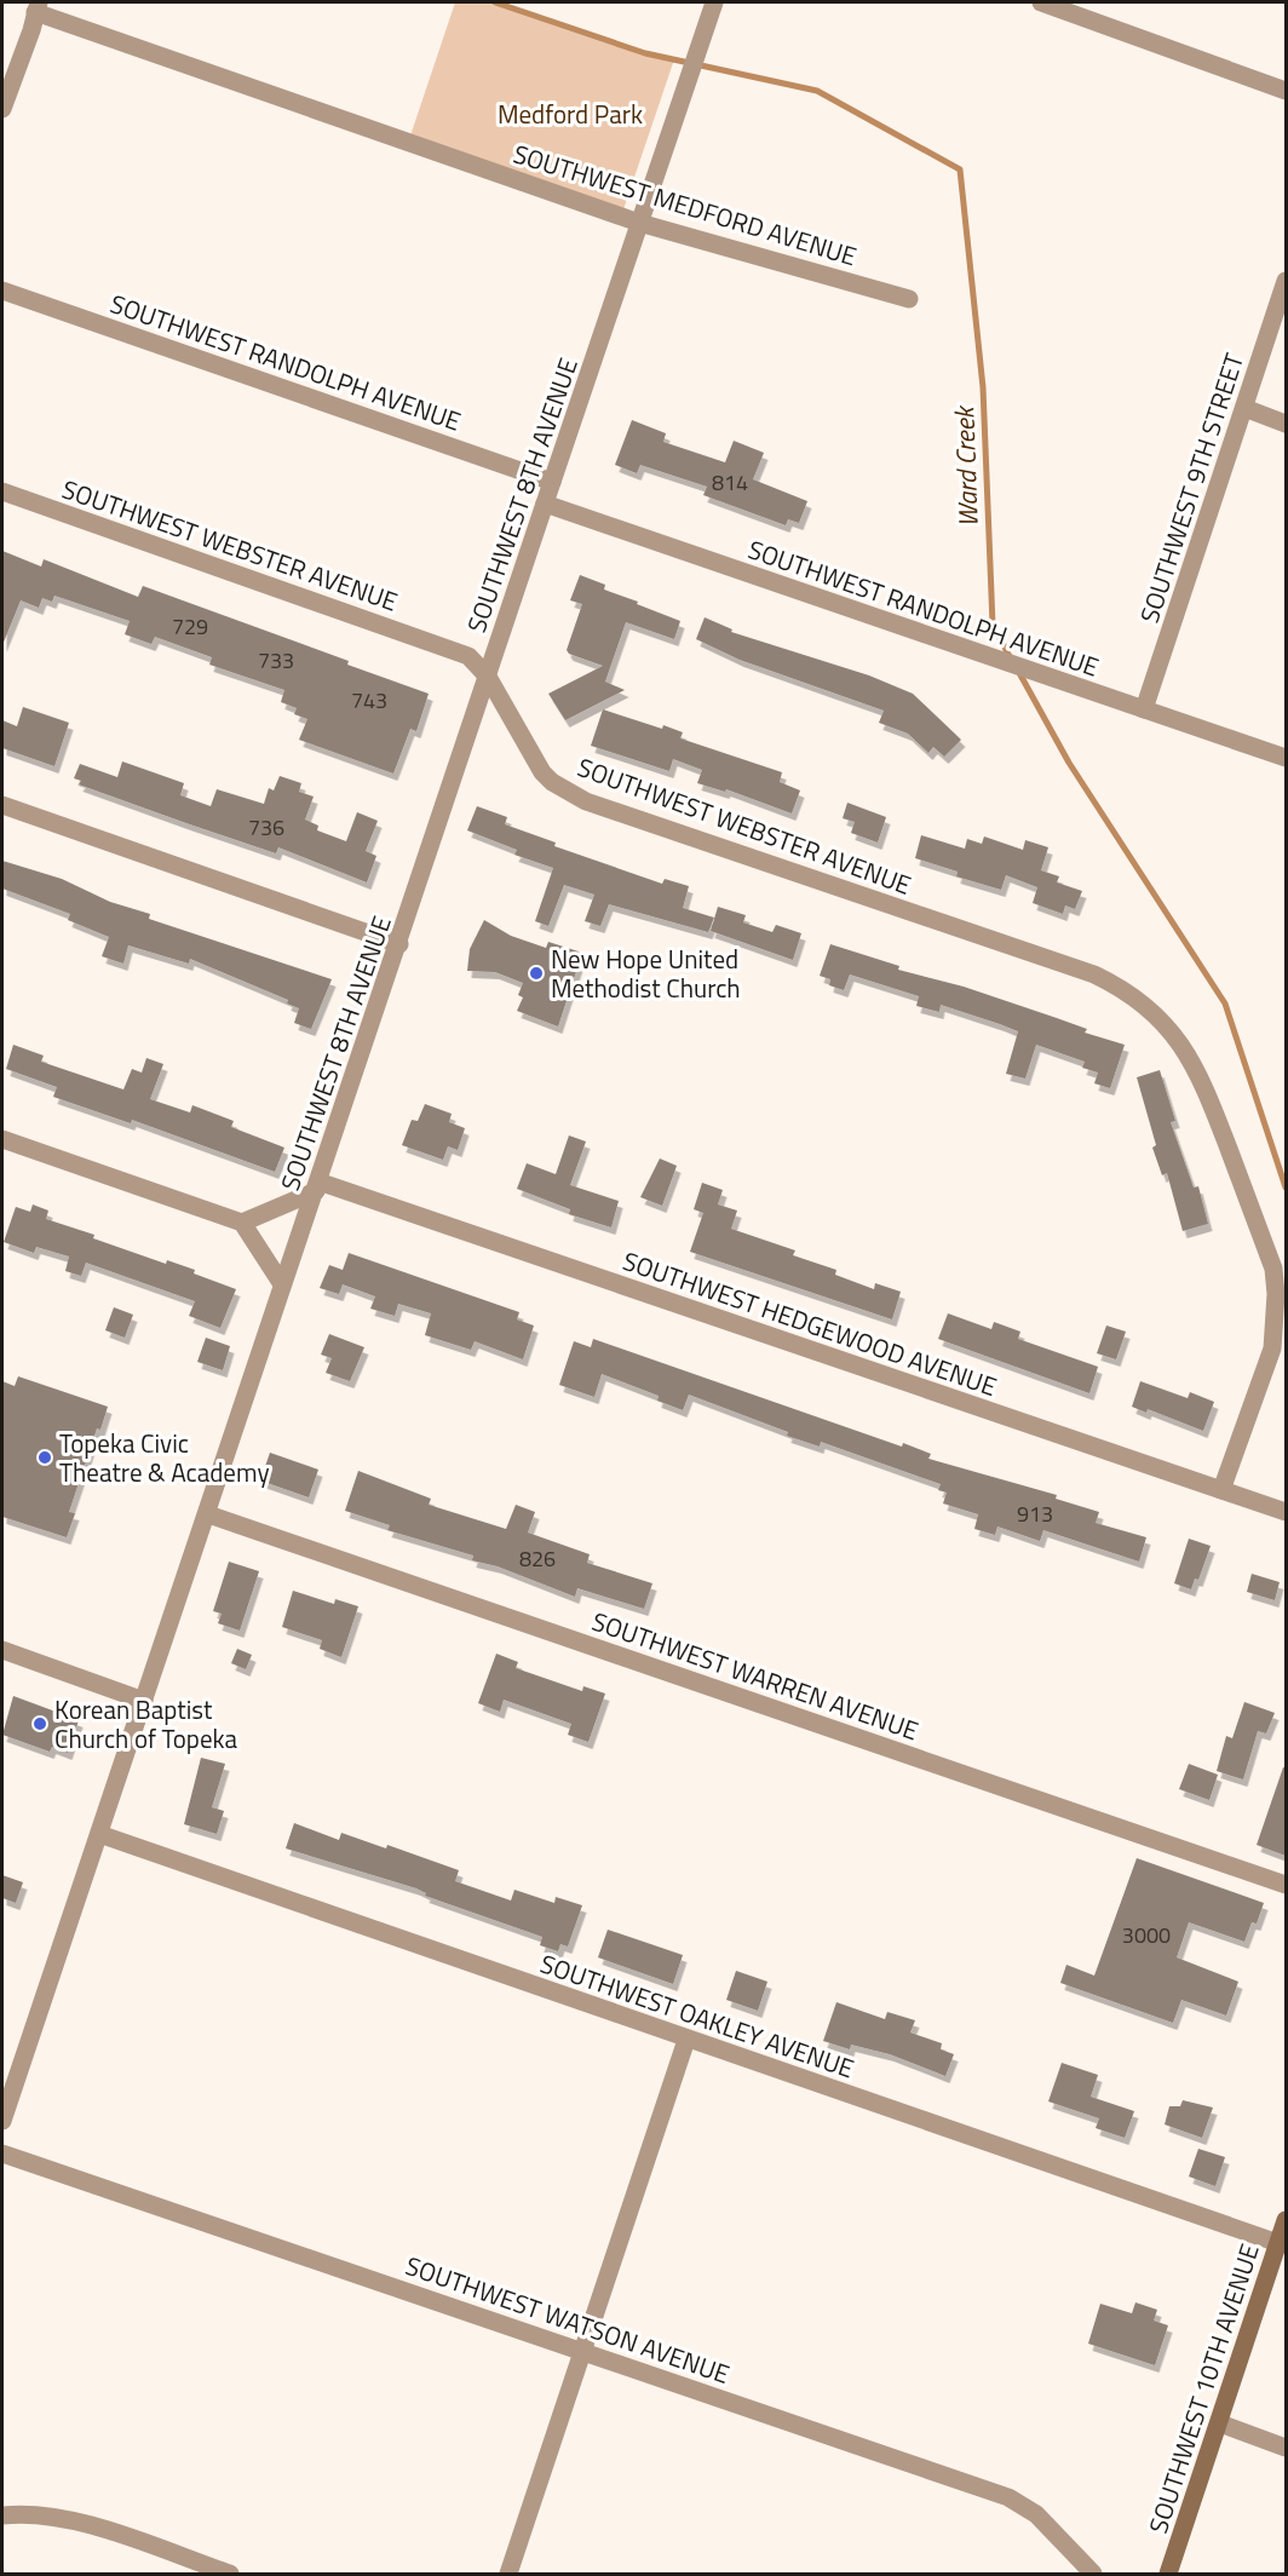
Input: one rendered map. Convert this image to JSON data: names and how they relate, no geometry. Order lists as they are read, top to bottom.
{
  "streets": {
    "main road": ["SOUTHWEST 10TH AVENUE"],
    "street": [
      "SOUTHWEST MEDFORD AVENUE",
      "SOUTHWEST RANDOLPH AVENUE",
      "SOUTHWEST 9TH STREET",
      "SOUTHWEST 8TH AVENUE",
      "SOUTHWEST WEBSTER AVENUE",
      "SOUTHWEST HEDGEWOOD AVENUE",
      "SOUTHWEST WARREN AVENUE",
      "SOUTHWEST OAKLEY AVENUE",
      "SOUTHWEST WATSON AVENUE"
    ]
  },
  "crossings": [
    ["SOUTHWEST MEDFORD AVENUE", "SOUTHWEST 8TH AVENUE"],
    ["SOUTHWEST RANDOLPH AVENUE", "SOUTHWEST 9TH STREET"],
    ["SOUTHWEST RANDOLPH AVENUE", "SOUTHWEST 8TH AVENUE"],
    ["SOUTHWEST 8TH AVENUE", "SOUTHWEST WEBSTER AVENUE"],
    ["SOUTHWEST 8TH AVENUE", "SOUTHWEST HEDGEWOOD AVENUE"],
    ["SOUTHWEST 8TH AVENUE", "SOUTHWEST WARREN AVENUE"],
    ["SOUTHWEST 8TH AVENUE", "SOUTHWEST OAKLEY AVENUE"],
    ["SOUTHWEST WEBSTER AVENUE", "SOUTHWEST HEDGEWOOD AVENUE"],
    ["SOUTHWEST OAKLEY AVENUE", "SOUTHWEST 10TH AVENUE"]
  ],
  "water": ["Ward Creek"],
  "parks": ["Medford Park"],
  "places": ["New Hope United Methodist Church", "Topeka Civic Theatre & Academy", "Korean Baptist Church of Topeka"],
  "house_numbers": [
    "814",
    "729",
    "733",
    "743",
    "736",
    "913",
    "826",
    "3000"
  ]
}
